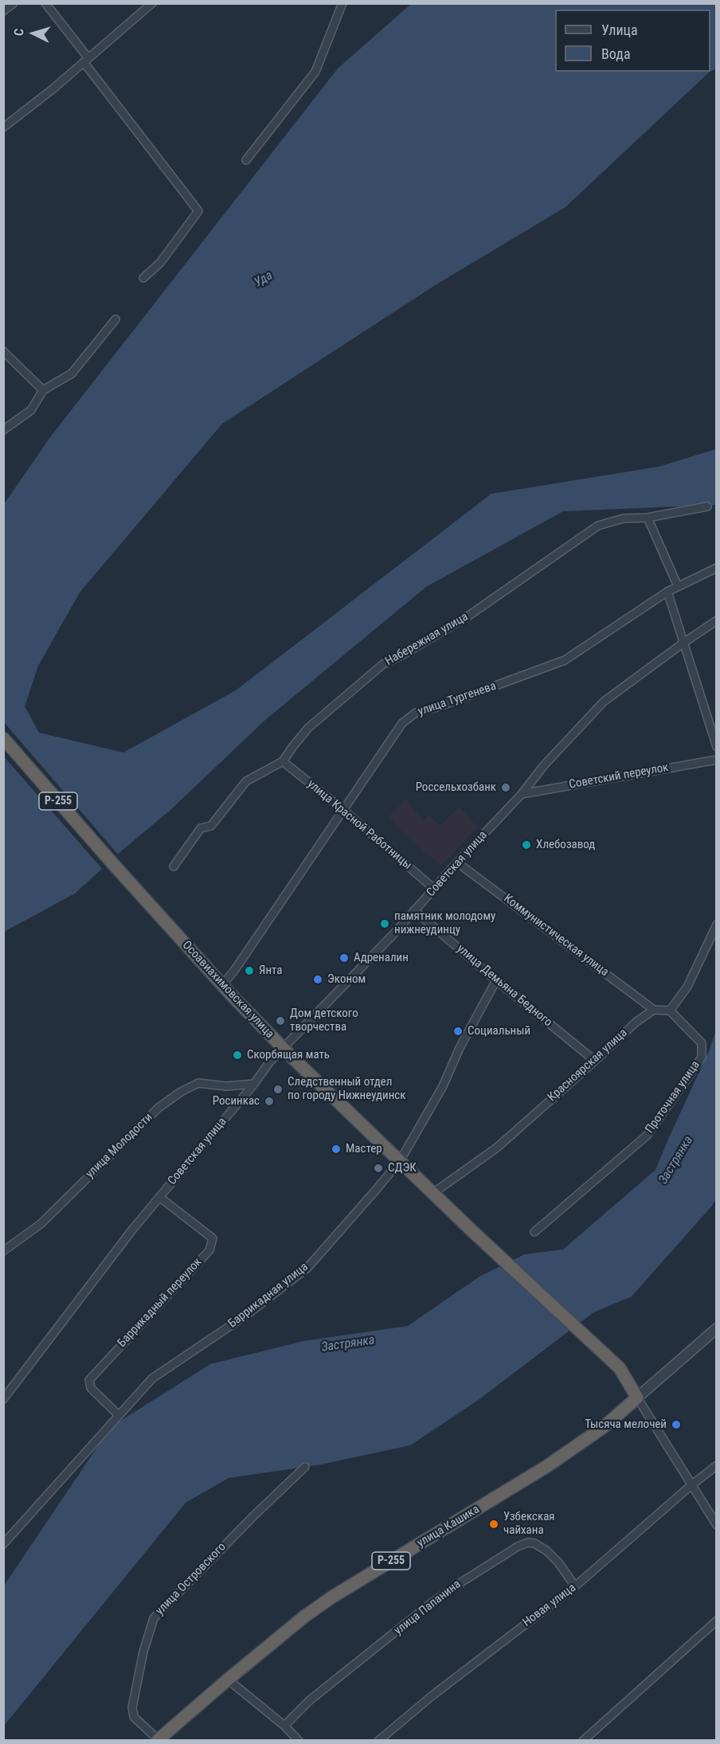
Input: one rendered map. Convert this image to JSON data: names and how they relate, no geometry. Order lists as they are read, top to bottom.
{
  "streets": {
    "highway": ["Р-255", "Осоавиахимовская улица", "улица Кашика"],
    "street": [
      "Набережная улица",
      "улица Тургенева",
      "Советский переулок",
      "улица Красной Работницы",
      "Советская улица",
      "Коммунистическая улица",
      "улица Демьяна Бедного",
      "Красноярская улица",
      "Проточная улица",
      "улица Молодости",
      "Баррикадная улица",
      "Баррикадный переулок",
      "улица Островского",
      "Новая улица",
      "улица Папанина"
    ]
  },
  "crossings": [
    ["Набережная улица", "улица Красной Работницы"],
    ["улица Тургенева", "улица Красной Работницы"],
    ["улица Тургенева", "Осоавиахимовская улица"],
    ["Советский переулок", "Советская улица"],
    ["улица Красной Работницы", "Советская улица"],
    ["Советская улица", "Коммунистическая улица"],
    ["Советская улица", "улица Демьяна Бедного"],
    ["Советская улица", "Осоавиахимовская улица"],
    ["Советская улица", "улица Молодости"],
    ["Советская улица", "Баррикадный переулок"],
    ["Коммунистическая улица", "Красноярская улица"],
    ["улица Демьяна Бедного", "Красноярская улица"],
    ["улица Демьяна Бедного", "Баррикадная улица"],
    ["Осоавиахимовская улица", "Красноярская улица"],
    ["Осоавиахимовская улица", "Баррикадная улица"],
    ["Осоавиахимовская улица", "улица Кашика"],
    ["Баррикадная улица", "Баррикадный переулок"],
    ["улица Кашика", "улица Островского"],
    ["Новая улица", "улица Папанина"]
  ],
  "water": ["Уда", "Застрянка"],
  "places": [
    "Россельхозбанк",
    "Хлебозавод",
    "памятник молодому нижнеудинцу",
    "Адреналин",
    "Янта",
    "Эконом",
    "Дом детского творчества",
    "Социальный",
    "Скорбящая мать",
    "Следственный отдел по городу Нижнеудинск",
    "Росинкас",
    "Мастер",
    "СДЭК",
    "Тысяча мелочей",
    "Узбекская чайхана"
  ],
  "legend": ["Улица", "Вода"],
  "north": "left"
}
